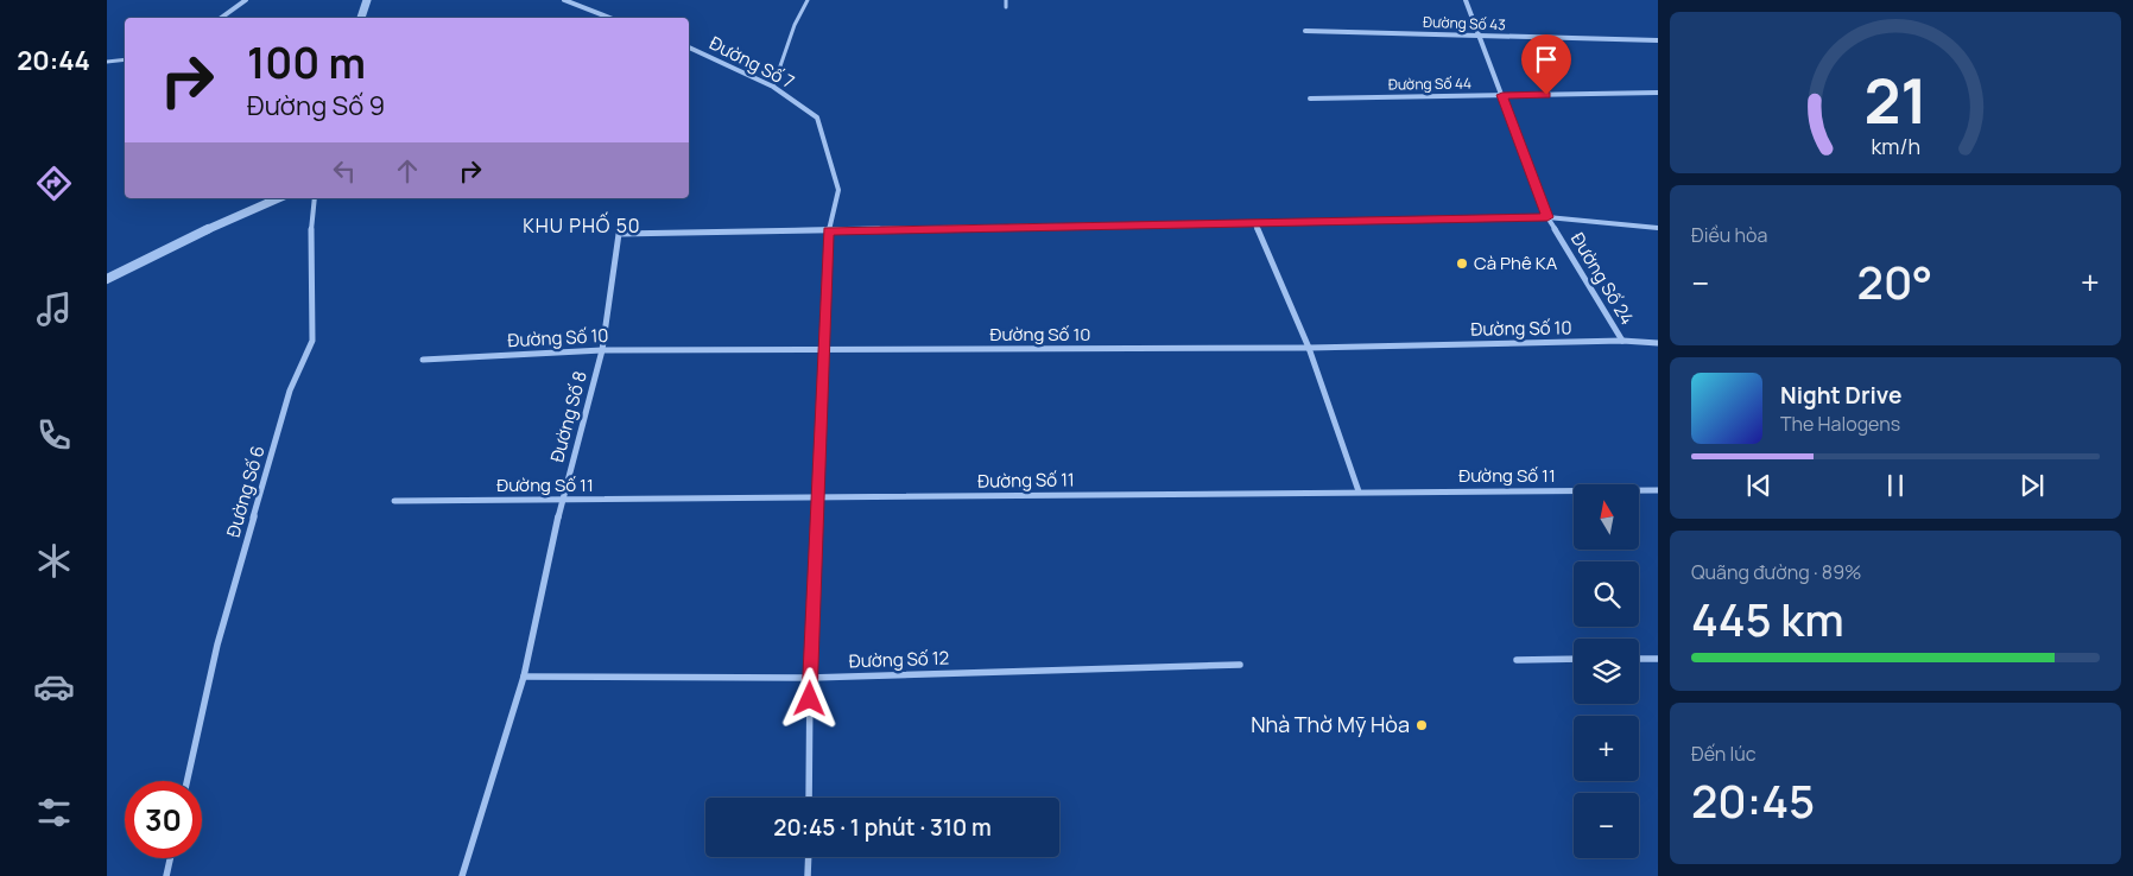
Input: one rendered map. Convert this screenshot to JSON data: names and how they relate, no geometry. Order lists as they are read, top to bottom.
{
  "streets": {
    "street": [
      "Đường Số 43",
      "Đường Số 7",
      "Đường Số 44",
      "Đường Số 24",
      "Đường Số 10",
      "Đường Số 8",
      "Đường Số 11",
      "Đường Số 6",
      "Đường Số 12"
    ]
  },
  "crossings": [
    ["Đường Số 43", "Đường Số 24"],
    ["Đường Số 7", "Đường Số 10"],
    ["Đường Số 7", "Đường Số 8"],
    ["Đường Số 7", "Đường Số 11"],
    ["Đường Số 7", "Đường Số 12"],
    ["Đường Số 44", "Đường Số 24"],
    ["Đường Số 24", "Đường Số 10"],
    ["Đường Số 10", "Đường Số 8"],
    ["Đường Số 8", "Đường Số 11"],
    ["Đường Số 8", "Đường Số 12"]
  ],
  "districts": ["KHU PHỐ 50"],
  "places": ["Cà Phê KA", "Nhà Thờ Mỹ Hòa"],
  "north": "top",
  "page": {
    "tabs": "20:44",
    "turn": ["100 m", "Đường Số 9"],
    "tile": [
      "Điều hòa",
      ["Quãng đường · 89%", "445 km"],
      ["Đến lúc", "20:45"]
    ],
    "heat": ["−", "20°", "+"],
    "song": ["Night Drive", "The Halogens"],
    "map_buttons": ["+", "−"],
    "limit": "30",
    "trip": "20:45 · 1 phút · 310 m",
    "gauge": ["21", "km/h"]
  }
}
